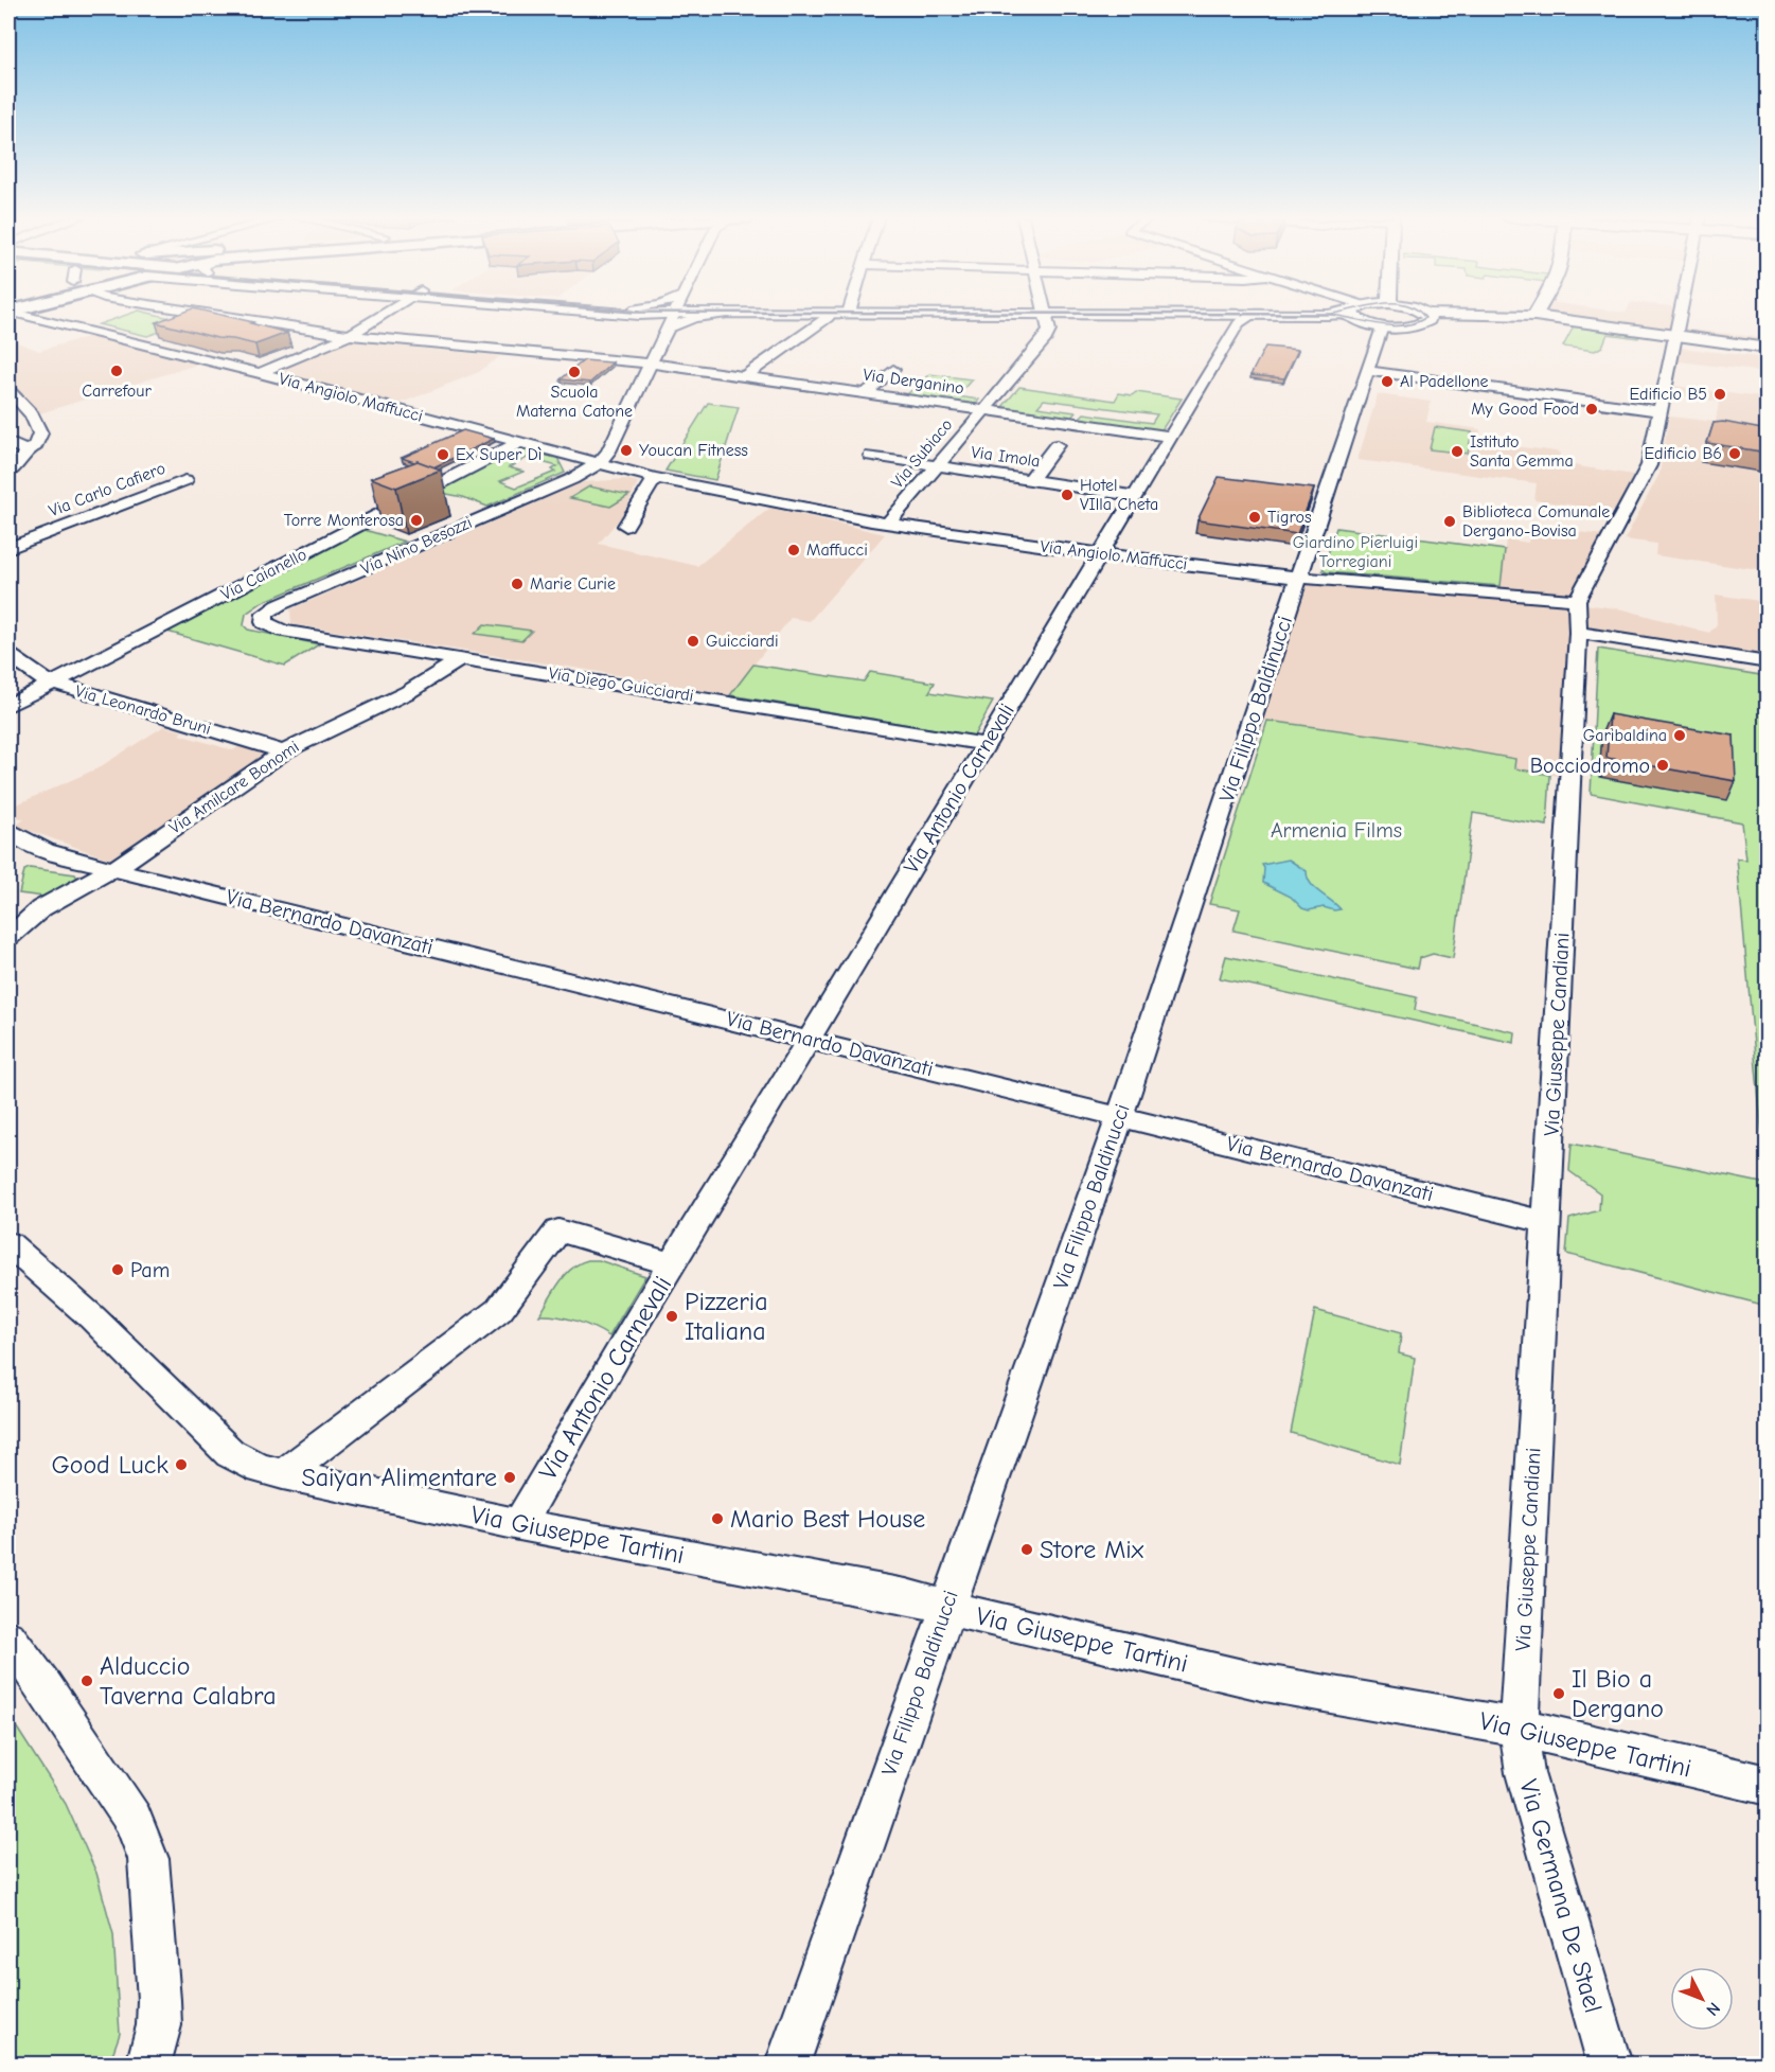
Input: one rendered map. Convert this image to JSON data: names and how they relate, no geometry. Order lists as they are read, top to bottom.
{
  "streets": {
    "street": [
      "Via Derganino",
      "Via Angiolo Maffucci",
      "Via Subiaco",
      "Via Imola",
      "Via Carlo Cafiero",
      "Via Nino Besozzi",
      "Via Caianello",
      "Via Diego Guicciardi",
      "Via Filippo Baldinucci",
      "Via Leonardo Bruni",
      "Via Amilcare Bonomi",
      "Via Antonio Carnevali",
      "Via Bernardo Davanzati",
      "Via Giuseppe Candiani",
      "Via Giuseppe Tartini",
      "Via Germana De Stael"
    ]
  },
  "crossings": [
    ["Via Derganino", "Via Subiaco"],
    ["Via Derganino", "Via Antonio Carnevali"],
    ["Via Angiolo Maffucci", "Via Subiaco"],
    ["Via Angiolo Maffucci", "Via Nino Besozzi"],
    ["Via Angiolo Maffucci", "Via Caianello"],
    ["Via Angiolo Maffucci", "Via Filippo Baldinucci"],
    ["Via Angiolo Maffucci", "Via Antonio Carnevali"],
    ["Via Angiolo Maffucci", "Via Giuseppe Candiani"],
    ["Via Subiaco", "Via Imola"],
    ["Via Imola", "Via Antonio Carnevali"],
    ["Via Nino Besozzi", "Via Diego Guicciardi"],
    ["Via Caianello", "Via Leonardo Bruni"],
    ["Via Diego Guicciardi", "Via Amilcare Bonomi"],
    ["Via Diego Guicciardi", "Via Antonio Carnevali"],
    ["Via Filippo Baldinucci", "Via Bernardo Davanzati"],
    ["Via Filippo Baldinucci", "Via Giuseppe Tartini"],
    ["Via Leonardo Bruni", "Via Amilcare Bonomi"],
    ["Via Amilcare Bonomi", "Via Bernardo Davanzati"],
    ["Via Antonio Carnevali", "Via Bernardo Davanzati"],
    ["Via Antonio Carnevali", "Via Giuseppe Tartini"],
    ["Via Bernardo Davanzati", "Via Giuseppe Candiani"],
    ["Via Giuseppe Candiani", "Via Giuseppe Tartini"],
    ["Via Giuseppe Candiani", "Via Germana De Stael"],
    ["Via Giuseppe Tartini", "Via Germana De Stael"]
  ],
  "parks": ["Giardino Pierluigi Torregiani", "Armenia Films"],
  "places": [
    "Carrefour",
    "Scuola Materna Catone",
    "Al Padellone",
    "Edificio B5",
    "My Good Food",
    "Youcan Fitness",
    "Istituto Santa Gemma",
    "Edificio B6",
    "Ex Super Dì",
    "Hotel VIlla Cheta",
    "Tigros",
    "Torre Monterosa",
    "Biblioteca Comunale Dergano-Bovisa",
    "Maffucci",
    "Marie Curie",
    "Guicciardi",
    "Garibaldina",
    "Bocciodromo",
    "Pam",
    "Pizzeria Italiana",
    "Good Luck",
    "Saiyan Alimentare",
    "Mario Best House",
    "Store Mix",
    "Alduccio Taverna Calabra",
    "Il Bio a Dergano"
  ],
  "north": "bottom right"
}
